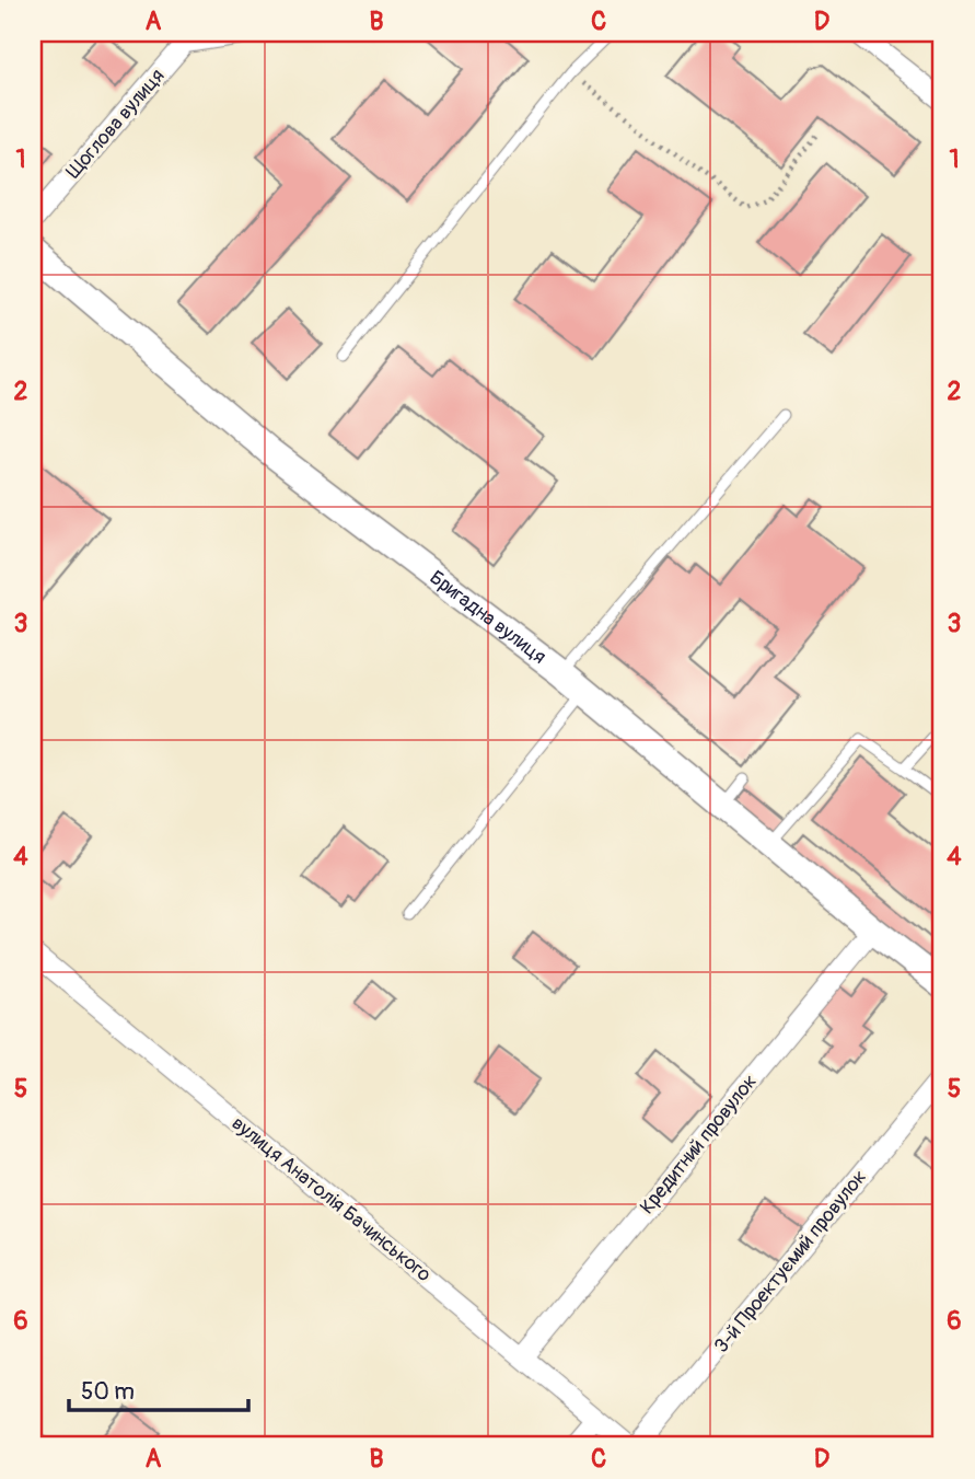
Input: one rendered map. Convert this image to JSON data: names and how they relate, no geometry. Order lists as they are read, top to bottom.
{
  "streets": {
    "street": [
      "Щоглова вулиця",
      "Бригадна вулиця",
      "Кредитний провулок",
      "вулиця Анатолія Бачинського",
      "3-й Проектуємий провулок"
    ]
  },
  "crossings": [
    ["Бригадна вулиця", "Кредитний провулок"],
    ["Кредитний провулок", "вулиця Анатолія Бачинського"]
  ],
  "scale_bar": "50 m",
  "grid": {
    "columns": [
      "A",
      "B",
      "C",
      "D"
    ],
    "rows": [
      "1",
      "2",
      "3",
      "4",
      "5",
      "6"
    ]
  }
}
